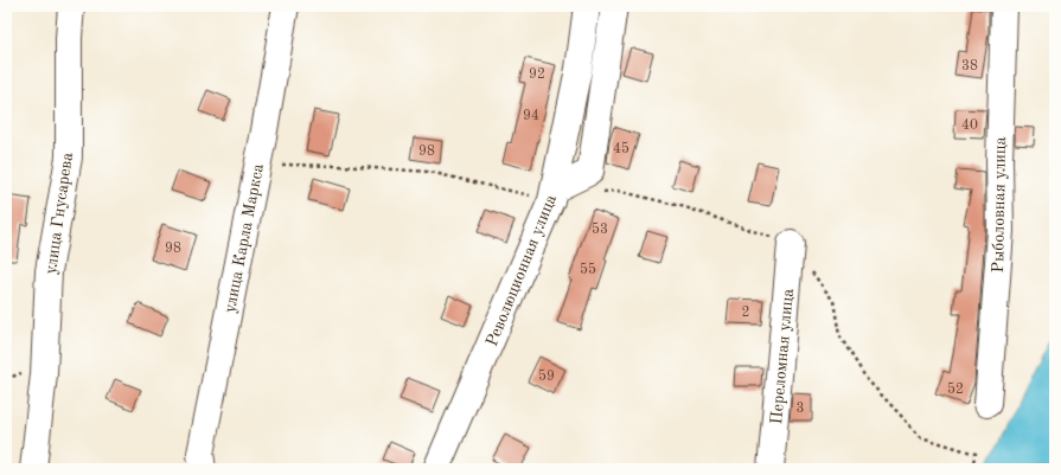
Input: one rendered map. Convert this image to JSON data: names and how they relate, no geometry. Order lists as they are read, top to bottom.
{
  "streets": {
    "street": [
      "Рыболовная улица",
      "улица Гнусарева",
      "улица Карла Маркса",
      "Революционная улица",
      "Переломная улица"
    ]
  },
  "house_numbers": [
    "38",
    "92",
    "94",
    "40",
    "45",
    "98",
    "53",
    "98",
    "55",
    "2",
    "59",
    "52",
    "3"
  ]
}
